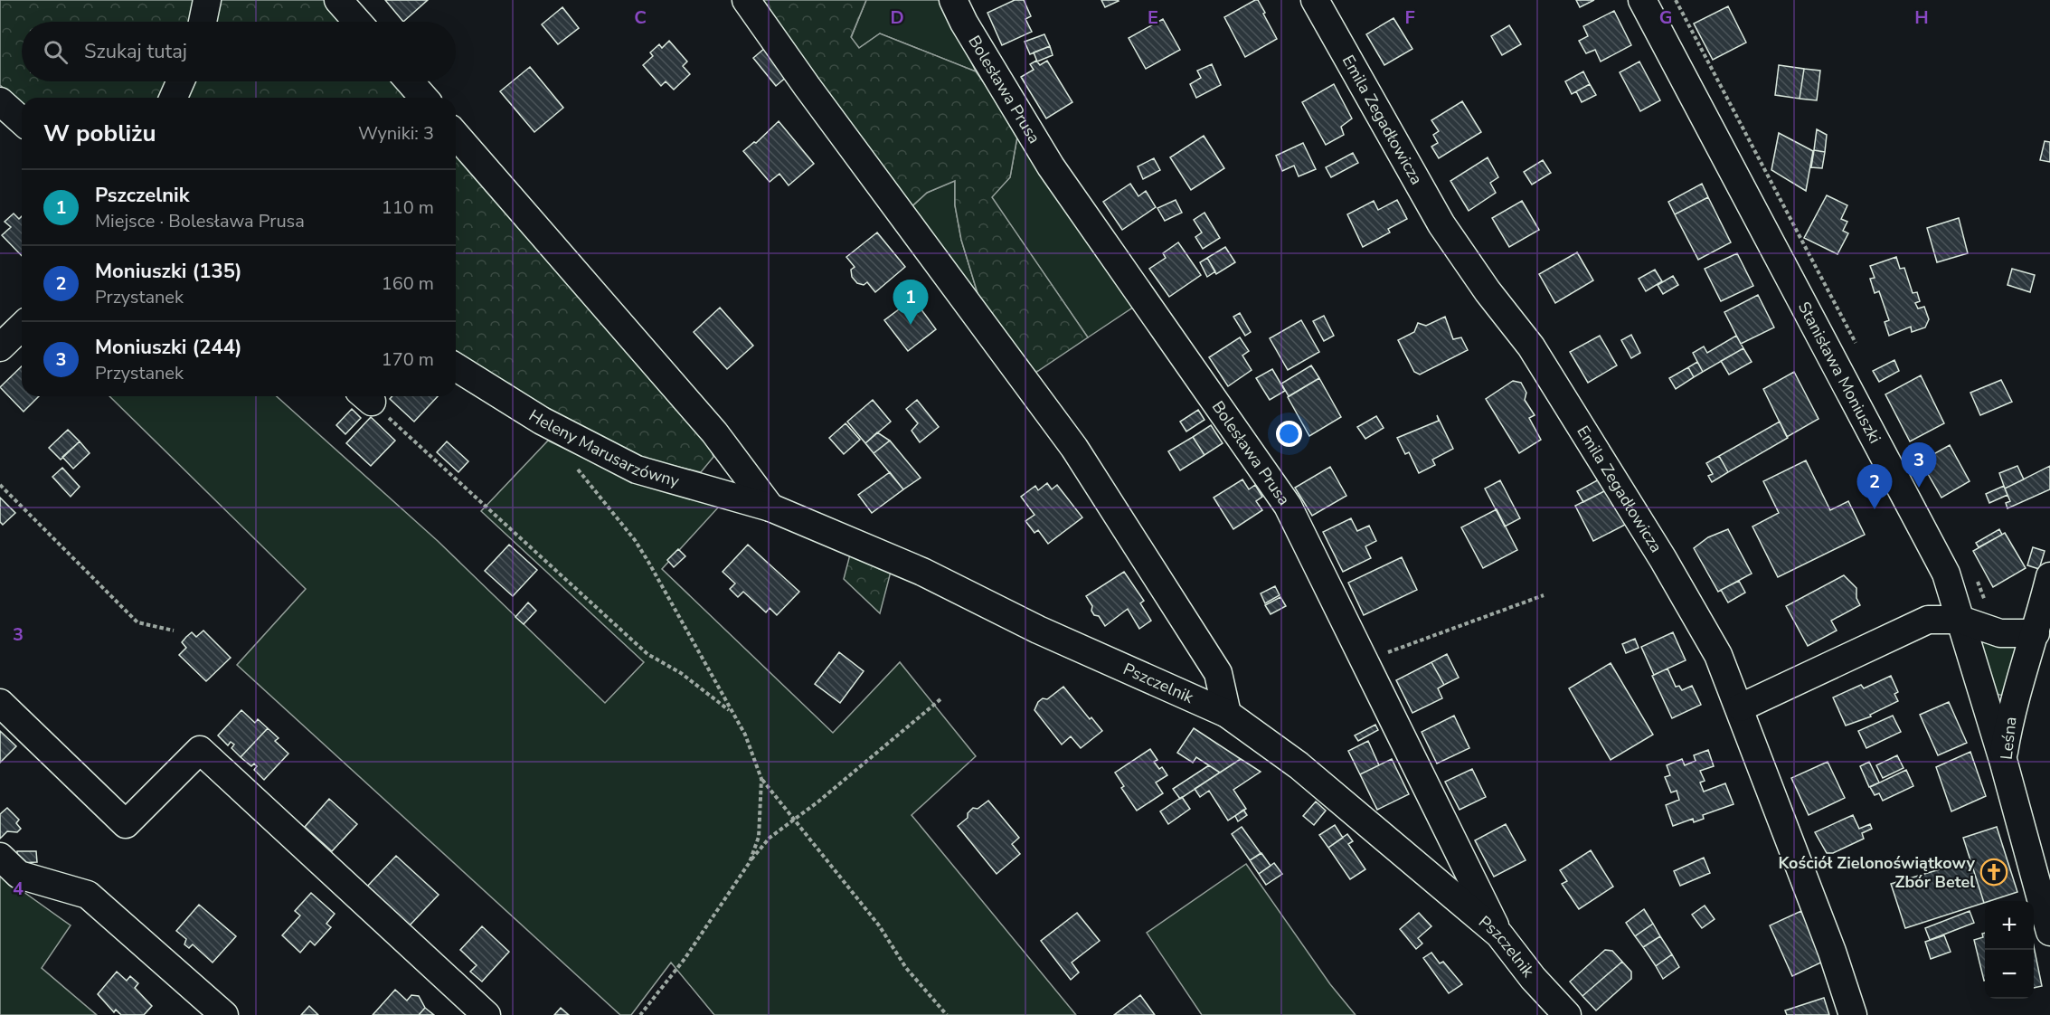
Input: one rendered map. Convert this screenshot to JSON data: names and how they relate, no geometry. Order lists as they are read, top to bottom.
{
  "streets": {
    "street": [
      "Bolesława Prusa",
      "Emila Zegadłowicza",
      "Stanisława Moniuszki",
      "Heleny Marusarzówny",
      "Pszczelnik",
      "Leśna"
    ]
  },
  "crossings": [
    ["Bolesława Prusa", "Pszczelnik"],
    ["Stanisława Moniuszki", "Leśna"],
    ["Heleny Marusarzówny", "Pszczelnik"]
  ],
  "places": {
    "church": ["Kościół Zielonoświątkowy Zbór Betel"]
  },
  "page": {
    "search": "Szukaj tutaj",
    "heading": ["W pobliżu", "Wyniki: 3"],
    "list": [
      {
        "mark": "1",
        "name": "Pszczelnik",
        "note": "Miejsce · Bolesława Prusa",
        "value": "110 m"
      },
      {
        "mark": "2",
        "name": "Moniuszki (135)",
        "note": "Przystanek",
        "value": "160 m"
      },
      {
        "mark": "3",
        "name": "Moniuszki (244)",
        "note": "Przystanek",
        "value": "170 m"
      }
    ],
    "pins": ["1", "3", "2"],
    "map_buttons": ["+", "−"]
  },
  "grid": {
    "columns": [
      "C",
      "D",
      "E",
      "F",
      "G",
      "H"
    ],
    "rows": ["3", "4"]
  }
}
